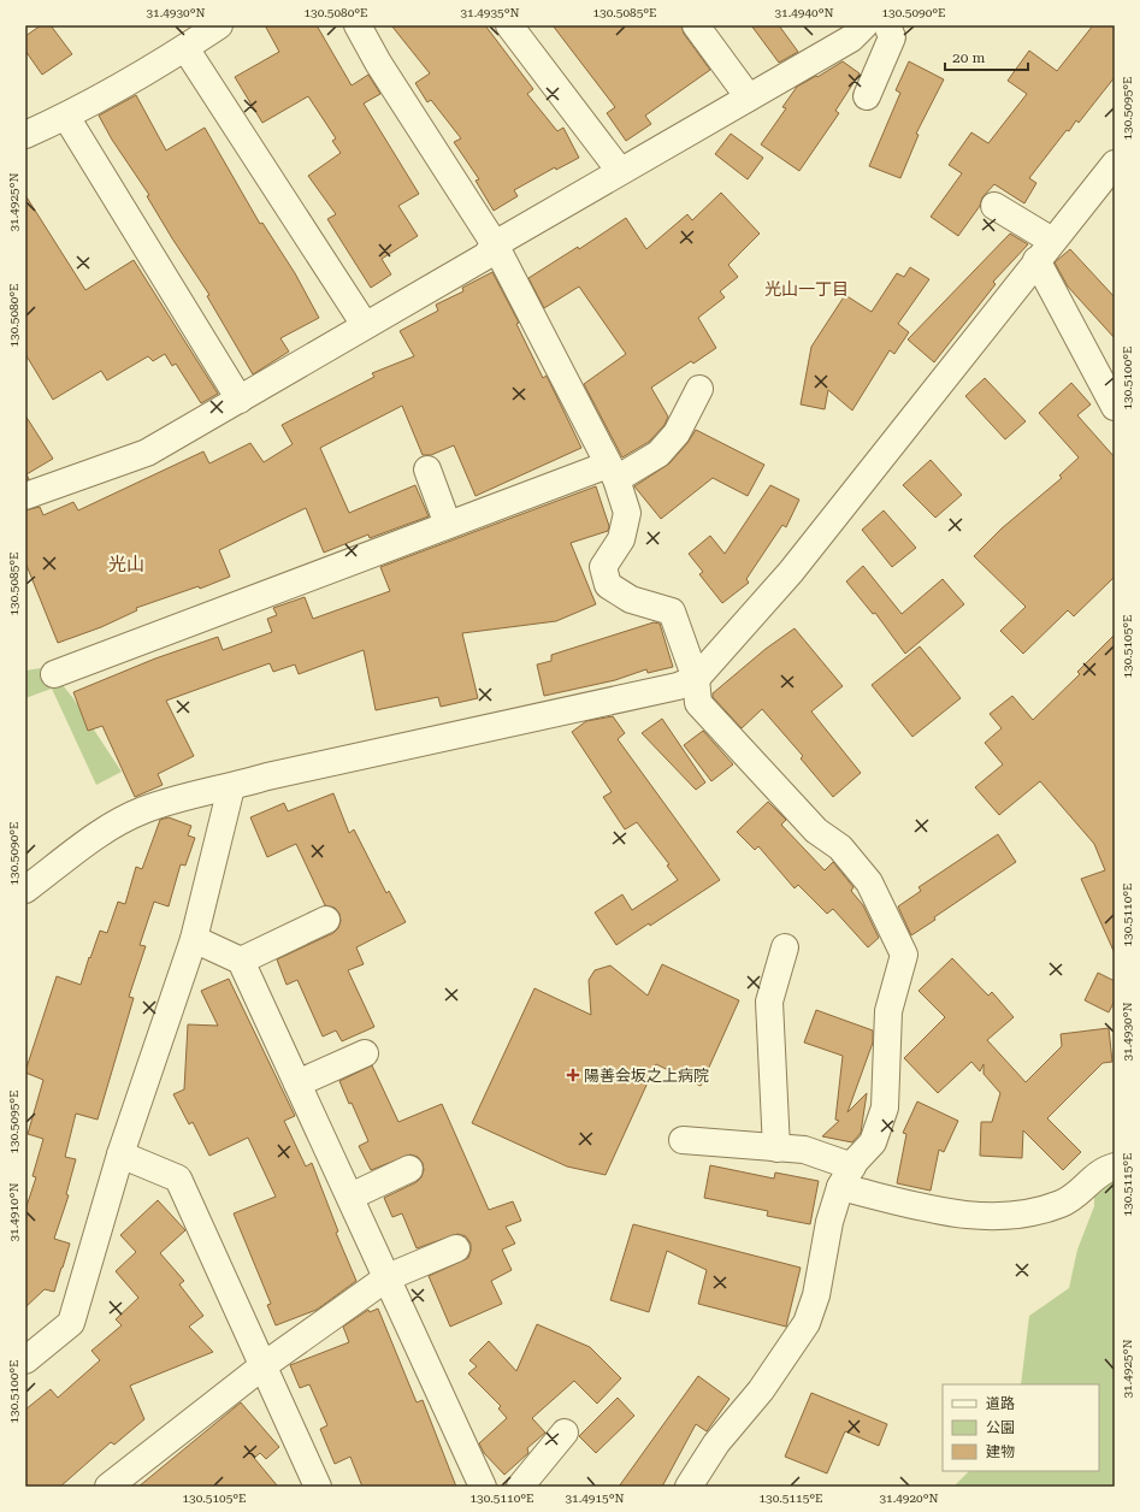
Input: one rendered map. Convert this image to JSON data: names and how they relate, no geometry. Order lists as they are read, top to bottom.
{
  "districts": ["光山一丁目", "光山"],
  "places": {
    "health": ["陽善会坂之上病院"]
  },
  "legend": ["道路", "公園", "建物"],
  "scale_bar": "20 m",
  "coordinates": [
    "31.4930°N",
    "130.5080°E",
    "31.4935°N",
    "130.5085°E",
    "31.4940°N",
    "130.5090°E",
    "130.5095°E",
    "31.4925°N",
    "130.5100°E",
    "130.5105°E",
    "130.5110°E",
    "130.5115°E",
    "31.4910°N",
    "31.4915°N",
    "31.4920°N"
  ]
}
